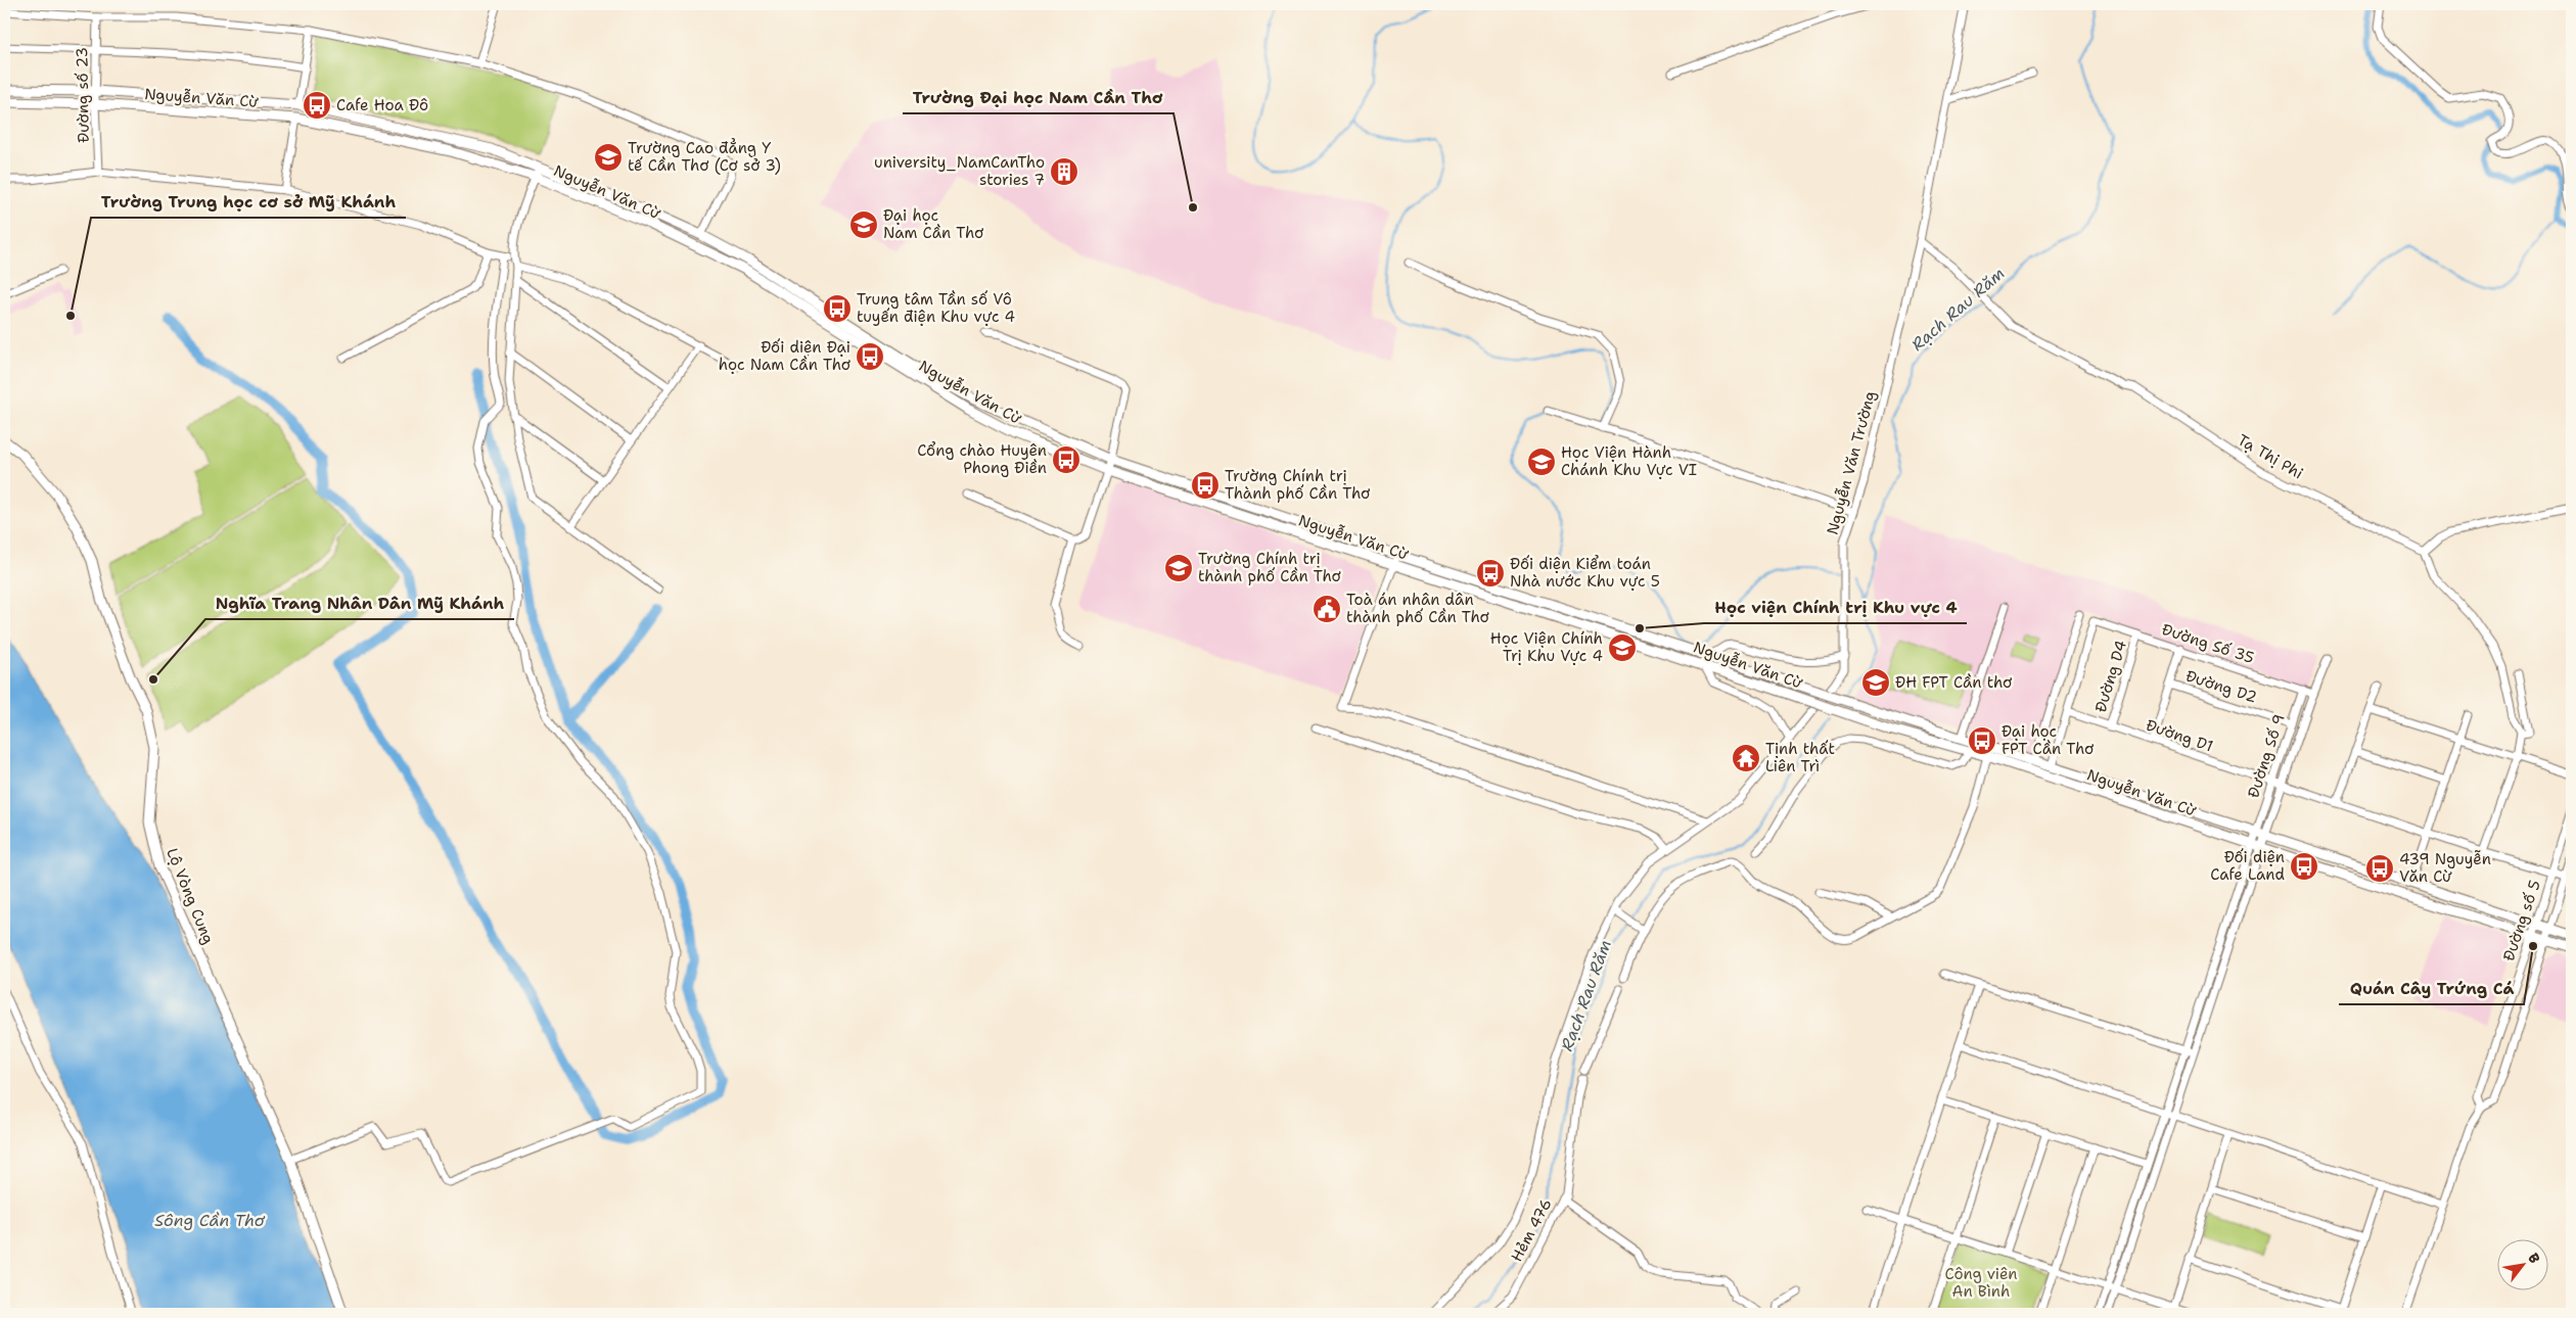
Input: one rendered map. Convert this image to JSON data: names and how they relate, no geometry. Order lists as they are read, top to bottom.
{
  "streets": {
    "main road": ["Nguyễn Văn Cừ", "Lộ Vòng Cung"],
    "street": [
      "Đường số 23",
      "Tạ Thị Phi",
      "Nguyễn Văn Trường",
      "Đường Số 35",
      "Đường D4",
      "Đường D2",
      "Đường D1",
      "Đường Số 9",
      "Đường số 5",
      "Hẻm 476"
    ]
  },
  "crossings": [
    ["Đường số 23", "Nguyễn Văn Cừ"],
    ["Nguyễn Văn Cừ", "Đường Số 9"],
    ["Nguyễn Văn Cừ", "Đường số 5"],
    ["Tạ Thị Phi", "Nguyễn Văn Trường"],
    ["Đường Số 35", "Đường D4"],
    ["Đường Số 35", "Đường D1"],
    ["Đường Số 35", "Đường Số 9"],
    ["Đường D4", "Đường D1"],
    ["Đường D2", "Đường Số 9"],
    ["Đường D1", "Đường Số 9"],
    ["Đường D1", "Đường số 5"]
  ],
  "water": ["Rạch Rau Răm", "Sông Cần Thơ"],
  "parks": ["Công viên An Bình"],
  "places": {
    "bus stop": [
      "Cafe Hoa Đô",
      "Trung tâm Tần số Vô tuyến điện Khu vực 4",
      "Đối diện Đại học Nam Cần Thơ",
      "Cổng chào Huyện Phong Điền",
      "Trường Chính trị Thành phố Cần Thơ",
      "Đối diện Kiểm toán Nhà nước Khu vực 5",
      "Đại học FPT Cần Thơ",
      "Đối diện Cafe Land",
      "439 Nguyễn Văn Cừ"
    ],
    "school or university": [
      "Trường Cao đẳng Y tế Cần Thơ (Cơ sở 3)",
      "Đại học Nam Cần Thơ",
      "Học Viện Hành Chánh Khu Vực VI",
      "Trường Chính trị thành phố Cần Thơ",
      "Học Viện Chính Trị Khu Vực 4",
      "ĐH FPT Cần thơ"
    ],
    "building": ["university_NamCanTho stories 7"],
    "other": [
      "Trường Đại học Nam Cần Thơ",
      "Trường Trung học cơ sở Mỹ Khánh",
      "Học viện Chính trị Khu vực 4",
      "Nghĩa Trang Nhân Dân Mỹ Khánh",
      "Quán Cây Trứng Cá"
    ],
    "public building": ["Toà án nhân dân thành phố Cần Thơ"],
    "temple": ["Tịnh thất Liên Trì"]
  },
  "north": "top right"
}
